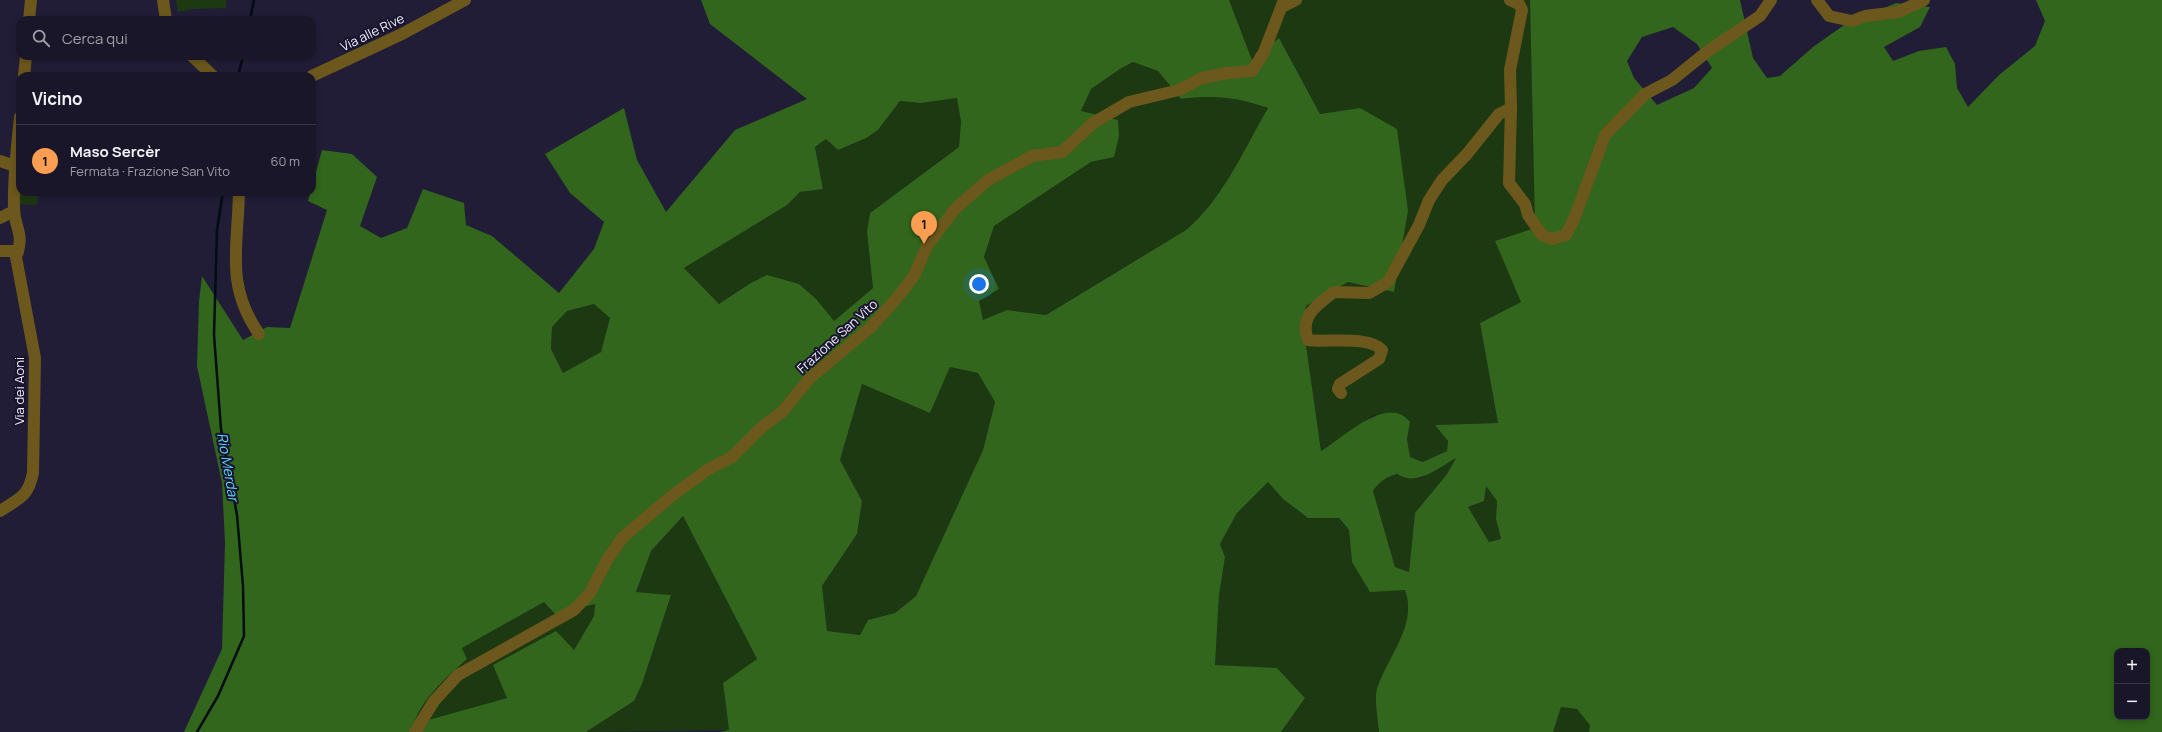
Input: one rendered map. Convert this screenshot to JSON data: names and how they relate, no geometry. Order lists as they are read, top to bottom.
{
  "streets": {
    "street": ["Via alle Rive", "Frazione San Vito", "Via dei Aoni"]
  },
  "water": ["Rio Merdar"],
  "page": {
    "search": "Cerca qui",
    "heading": "Vicino",
    "list": [
      {
        "mark": "1",
        "name": "Maso Sercèr",
        "note": "Fermata · Frazione San Vito",
        "value": "60 m"
      }
    ],
    "pins": "1",
    "map_buttons": ["+", "−"]
  }
}
